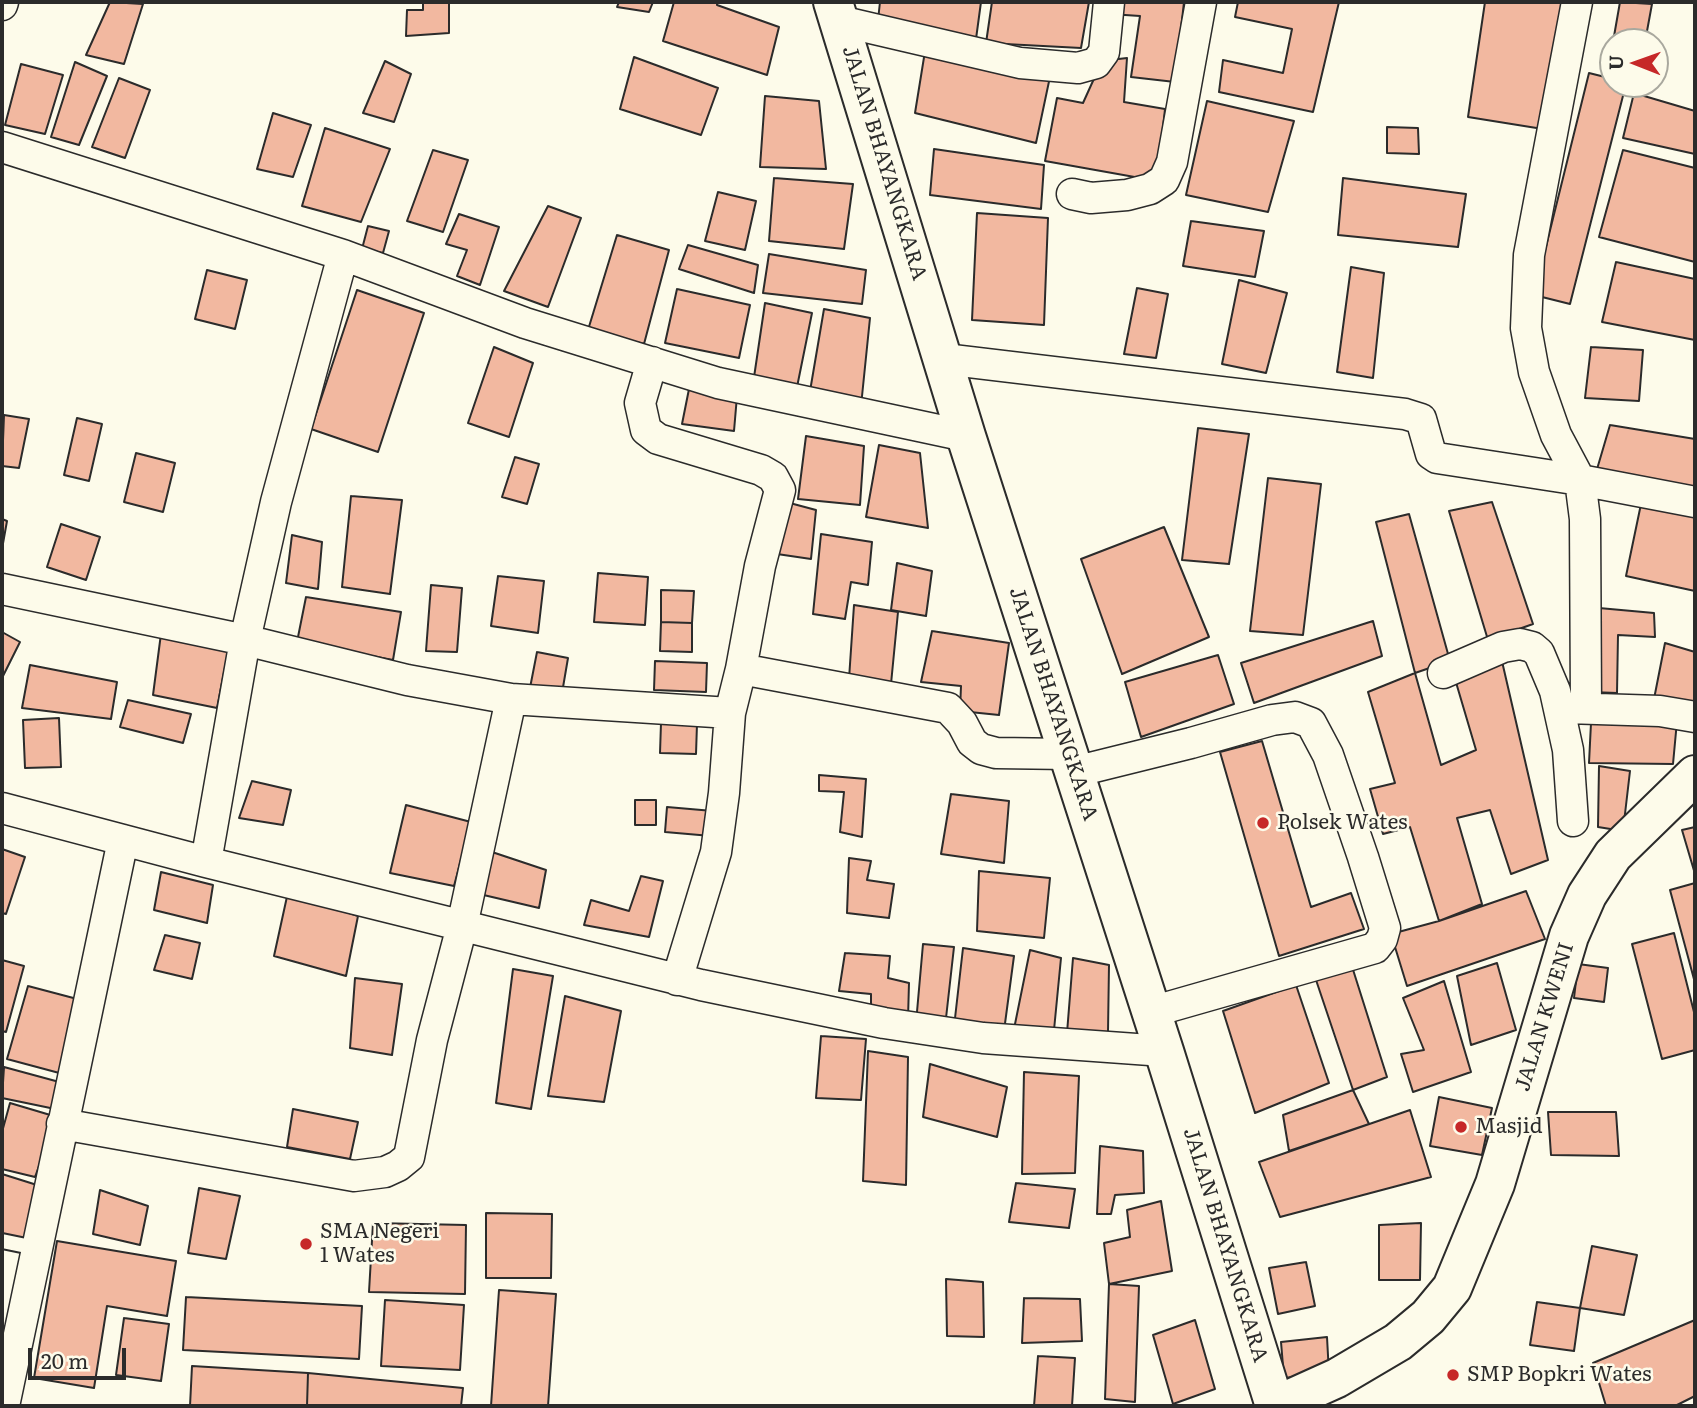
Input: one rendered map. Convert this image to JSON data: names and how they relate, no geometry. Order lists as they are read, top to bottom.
{
  "streets": {
    "street": ["JALAN BHAYANGKARA", "JALAN KWENI"]
  },
  "crossings": [
    ["JALAN BHAYANGKARA", "JALAN KWENI"]
  ],
  "places": [
    "Polsek Wates",
    "Masjid",
    "SMA Negeri 1 Wates",
    "SMP Bopkri Wates"
  ],
  "scale_bar": "20 m",
  "north": "left"
}
